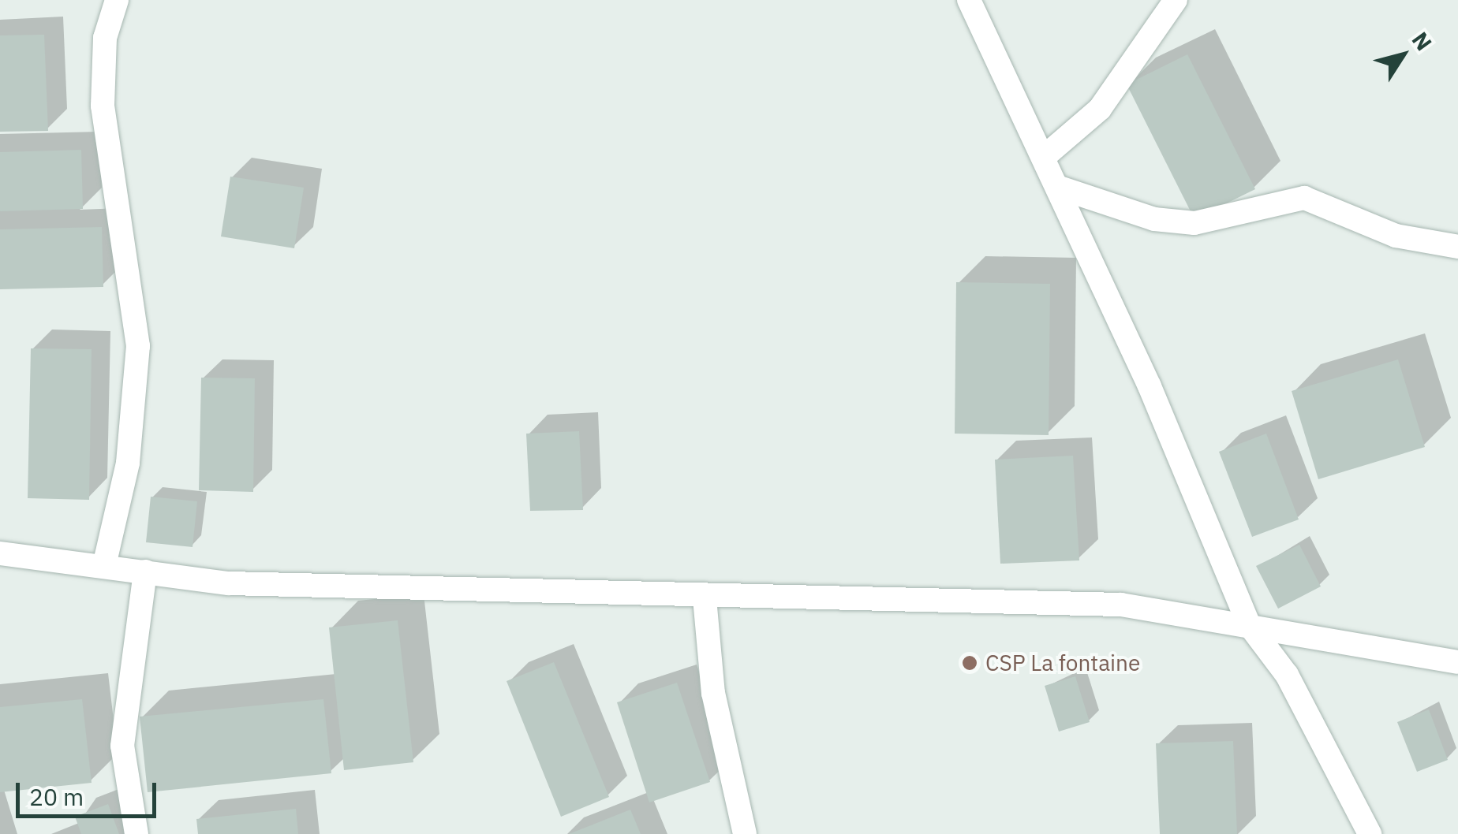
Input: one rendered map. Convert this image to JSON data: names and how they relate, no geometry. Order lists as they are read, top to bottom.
{
  "places": ["CSP La fontaine"],
  "scale_bar": "20 m",
  "north": "top right"
}
